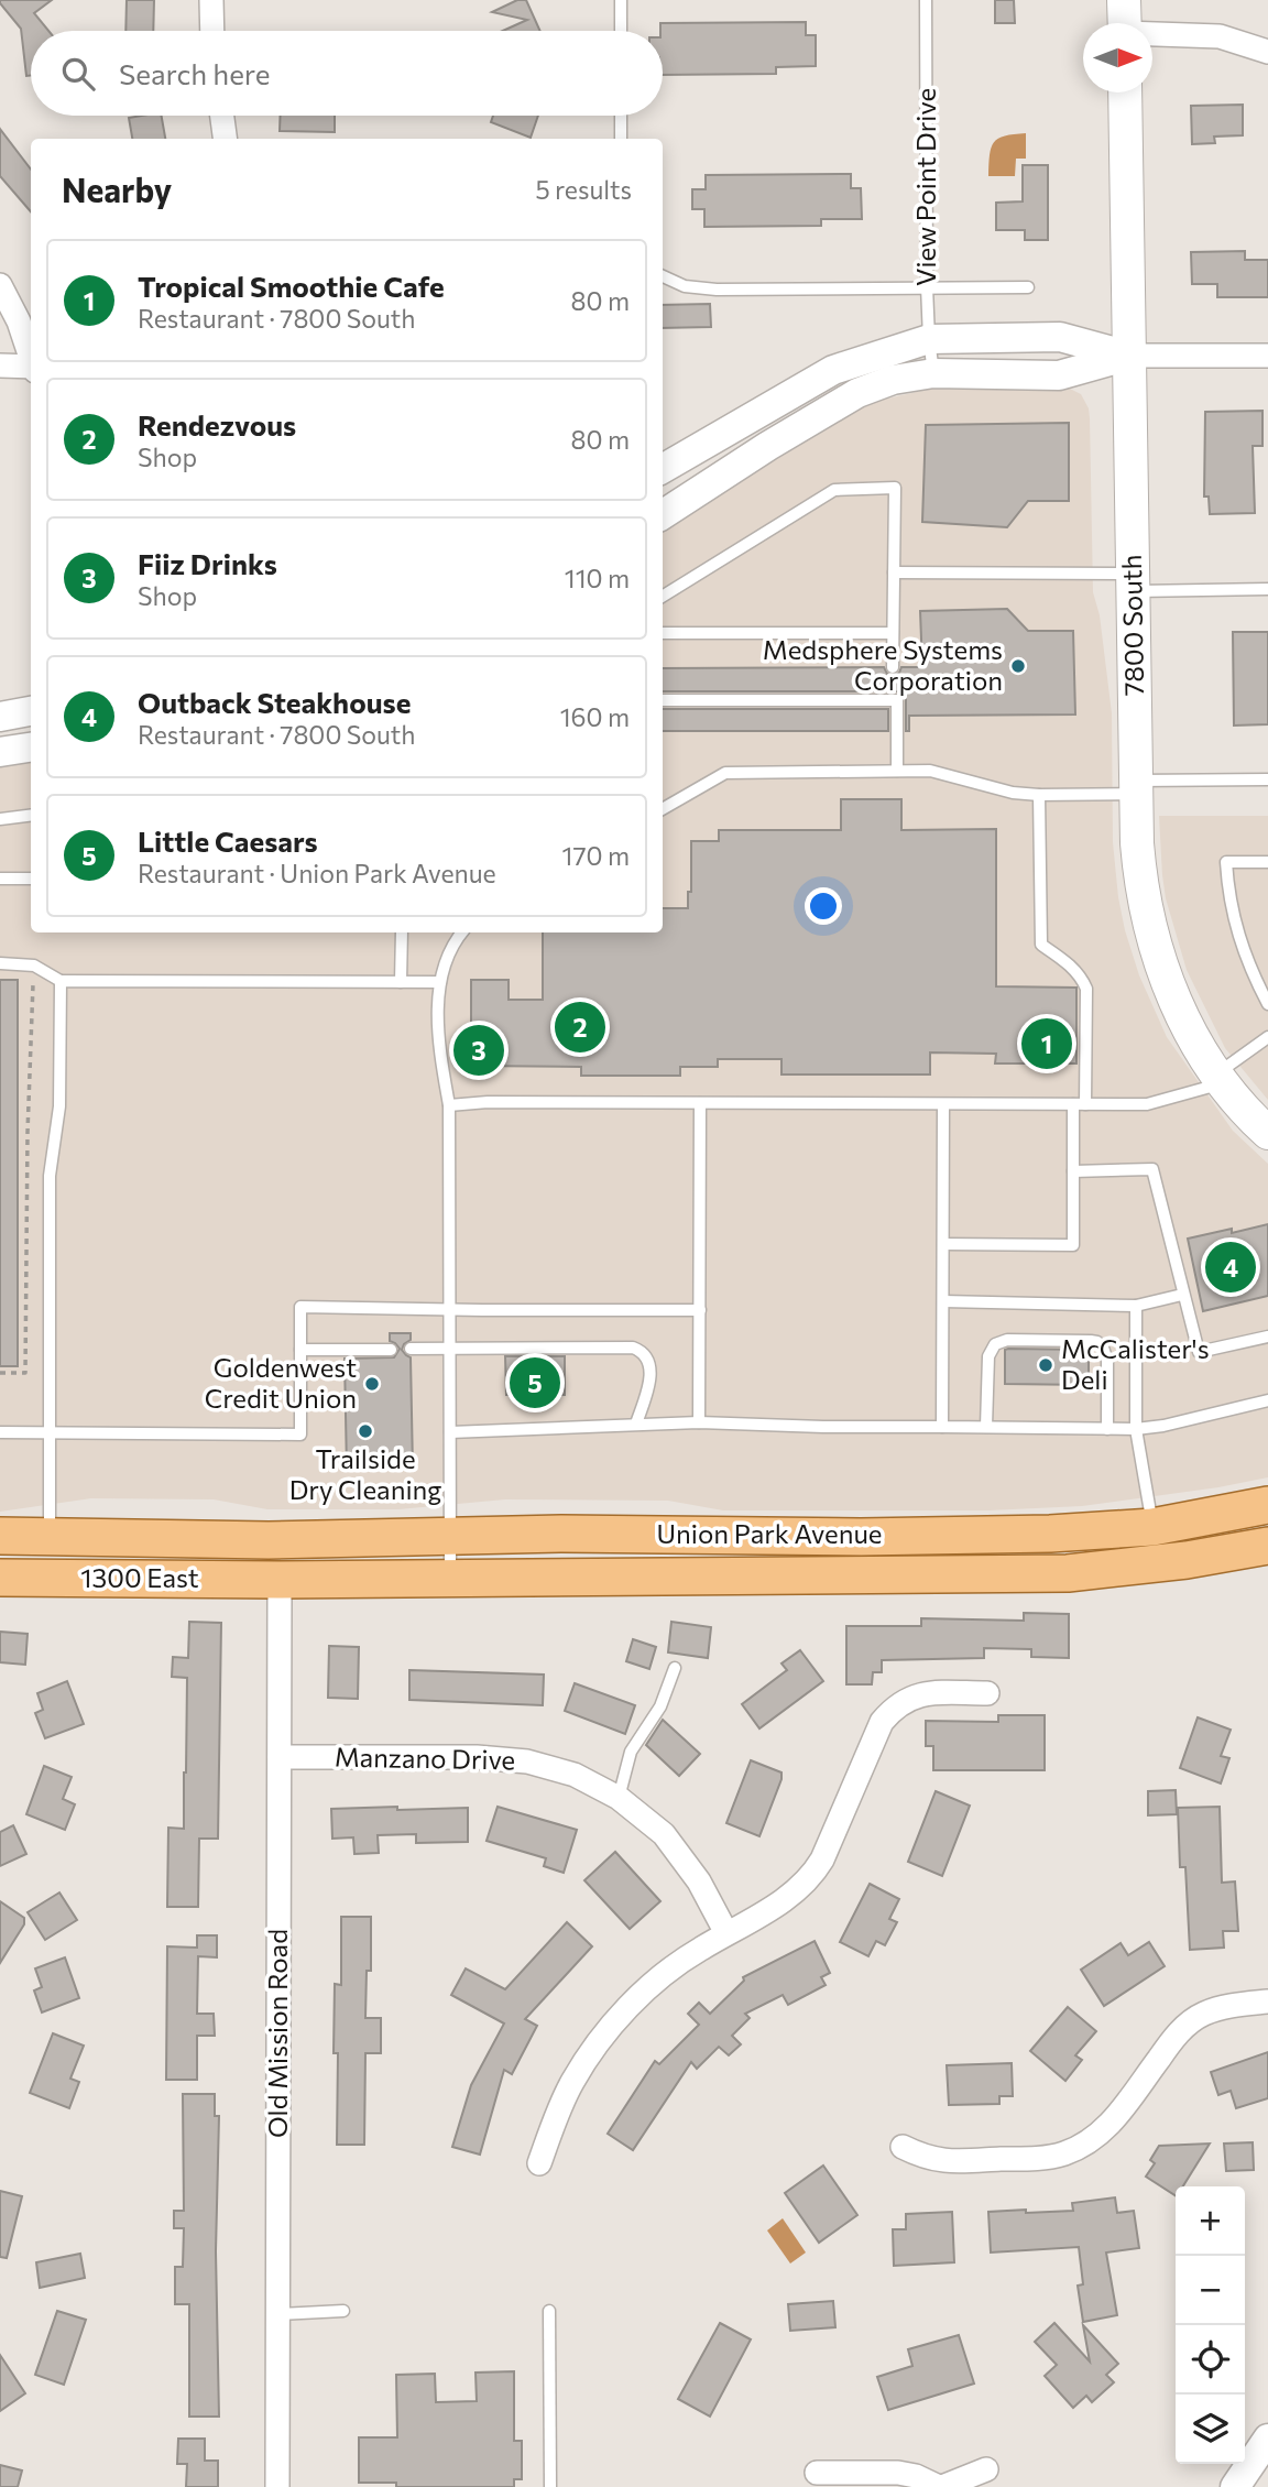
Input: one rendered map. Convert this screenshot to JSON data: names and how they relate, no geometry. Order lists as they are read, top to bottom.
{
  "streets": {
    "main road": ["7800 South", "Union Park Avenue", "1300 East"],
    "street": ["Manzano Drive", "Old Mission Road"],
    "lane": ["View Point Drive"]
  },
  "crossings": [
    ["Union Park Avenue", "1300 East"],
    ["Union Park Avenue", "Old Mission Road"],
    ["1300 East", "Old Mission Road"],
    ["Manzano Drive", "Old Mission Road"]
  ],
  "places": [
    "Medsphere Systems Corporation",
    "McCalister's Deli",
    "Goldenwest Credit Union",
    "Trailside Dry Cleaning"
  ],
  "north": "right",
  "page": {
    "search": "Search here",
    "heading": ["Nearby", "5 results"],
    "list": [
      {
        "mark": "1",
        "name": "Tropical Smoothie Cafe",
        "note": "Restaurant · 7800 South",
        "value": "80 m"
      },
      {
        "mark": "2",
        "name": "Rendezvous",
        "note": "Shop",
        "value": "80 m"
      },
      {
        "mark": "3",
        "name": "Fiiz Drinks",
        "note": "Shop",
        "value": "110 m"
      },
      {
        "mark": "4",
        "name": "Outback Steakhouse",
        "note": "Restaurant · 7800 South",
        "value": "160 m"
      },
      {
        "mark": "5",
        "name": "Little Caesars",
        "note": "Restaurant · Union Park Avenue",
        "value": "170 m"
      }
    ],
    "pins": [
      "2",
      "1",
      "3",
      "4",
      "5"
    ],
    "map_buttons": ["+", "−"]
  }
}
